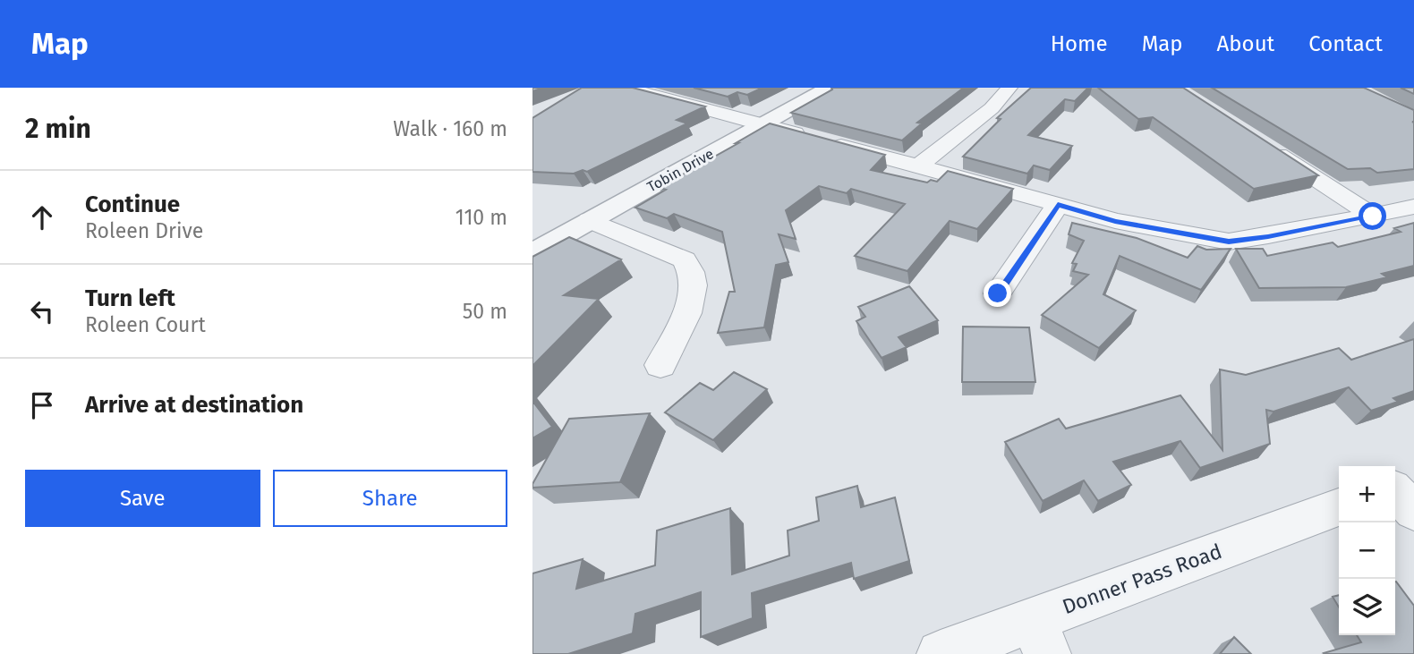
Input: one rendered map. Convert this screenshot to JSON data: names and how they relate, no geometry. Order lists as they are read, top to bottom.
{
  "streets": {
    "street": ["Tobin Drive", "Donner Pass Road"]
  },
  "page": {
    "header": "Map",
    "nav": [
      "Home",
      "Map",
      "About",
      "Contact"
    ],
    "heading": ["2 min", "Walk · 160 m"],
    "list": [
      ["Continue", "Roleen Drive", "110 m"],
      ["Turn left", "Roleen Court", "50 m"],
      "Arrive at destination"
    ],
    "buttons": ["Save", "Share"],
    "map_buttons": ["+", "−"]
  }
}
